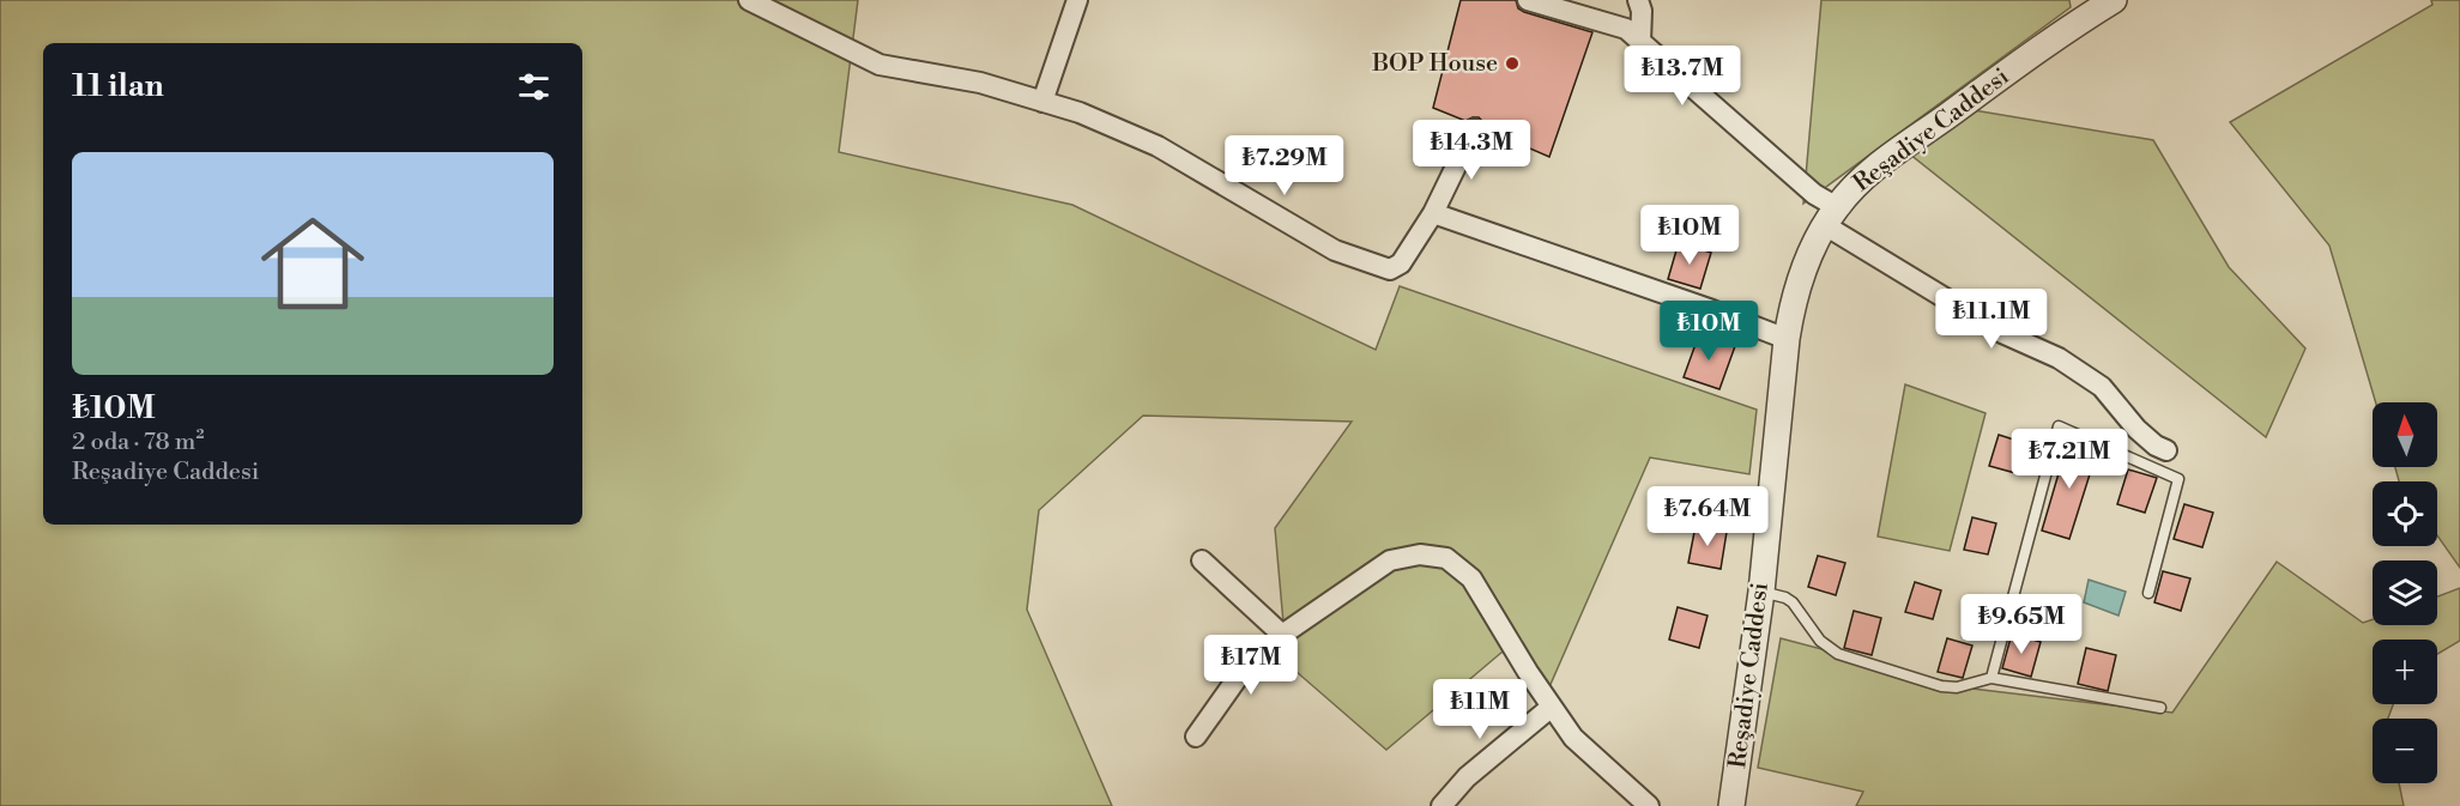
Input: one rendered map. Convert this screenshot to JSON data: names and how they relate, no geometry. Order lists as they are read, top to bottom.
{
  "streets": {
    "street": ["Reşadiye Caddesi"]
  },
  "places": ["BOP House"],
  "north": "top",
  "page": {
    "heading": "11 ilan",
    "price": [
      "₺13.7M",
      "₺14.3M",
      "₺7.29M",
      "₺10M",
      "₺11.1M",
      "₺10M",
      "₺7.21M",
      "₺7.64M",
      "₺9.65M",
      "₺17M",
      "₺11M"
    ],
    "list": [
      {
        "name": "₺10M",
        "note": "2 oda · 78 m² · Reşadiye Caddesi"
      }
    ],
    "map_buttons": ["+", "−"]
  }
}
